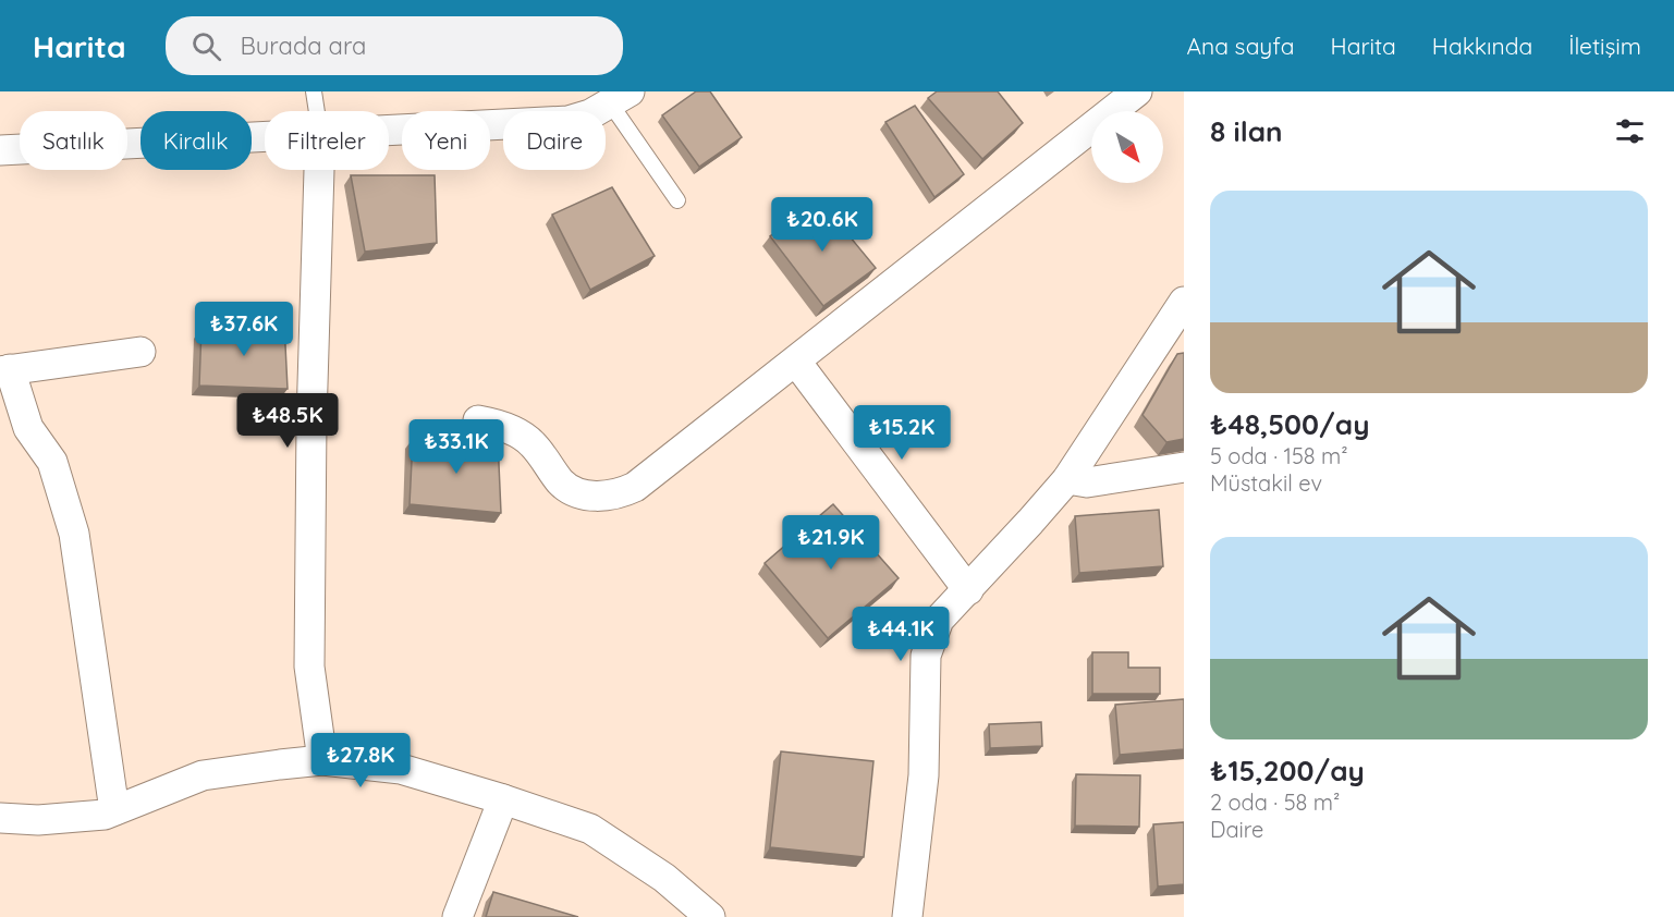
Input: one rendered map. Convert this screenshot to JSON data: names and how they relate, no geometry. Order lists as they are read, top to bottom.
{
  "north": "bottom right",
  "page": {
    "header": "Harita",
    "search": "Burada ara",
    "nav": [
      "Ana sayfa",
      "Harita",
      "Hakkında",
      "İletişim"
    ],
    "heading": "8 ilan",
    "chip": [
      "Satılık",
      "Kiralık",
      "Filtreler",
      "Yeni",
      "Daire"
    ],
    "list": [
      {
        "name": "₺48,500/ay",
        "note": "5 oda · 158 m² · Müstakil ev"
      },
      {
        "name": "₺15,200/ay",
        "note": "2 oda · 58 m² · Daire"
      }
    ],
    "price": [
      "₺20.6K",
      "₺37.6K",
      "₺48.5K",
      "₺15.2K",
      "₺33.1K",
      "₺21.9K",
      "₺44.1K",
      "₺27.8K"
    ]
  }
}
